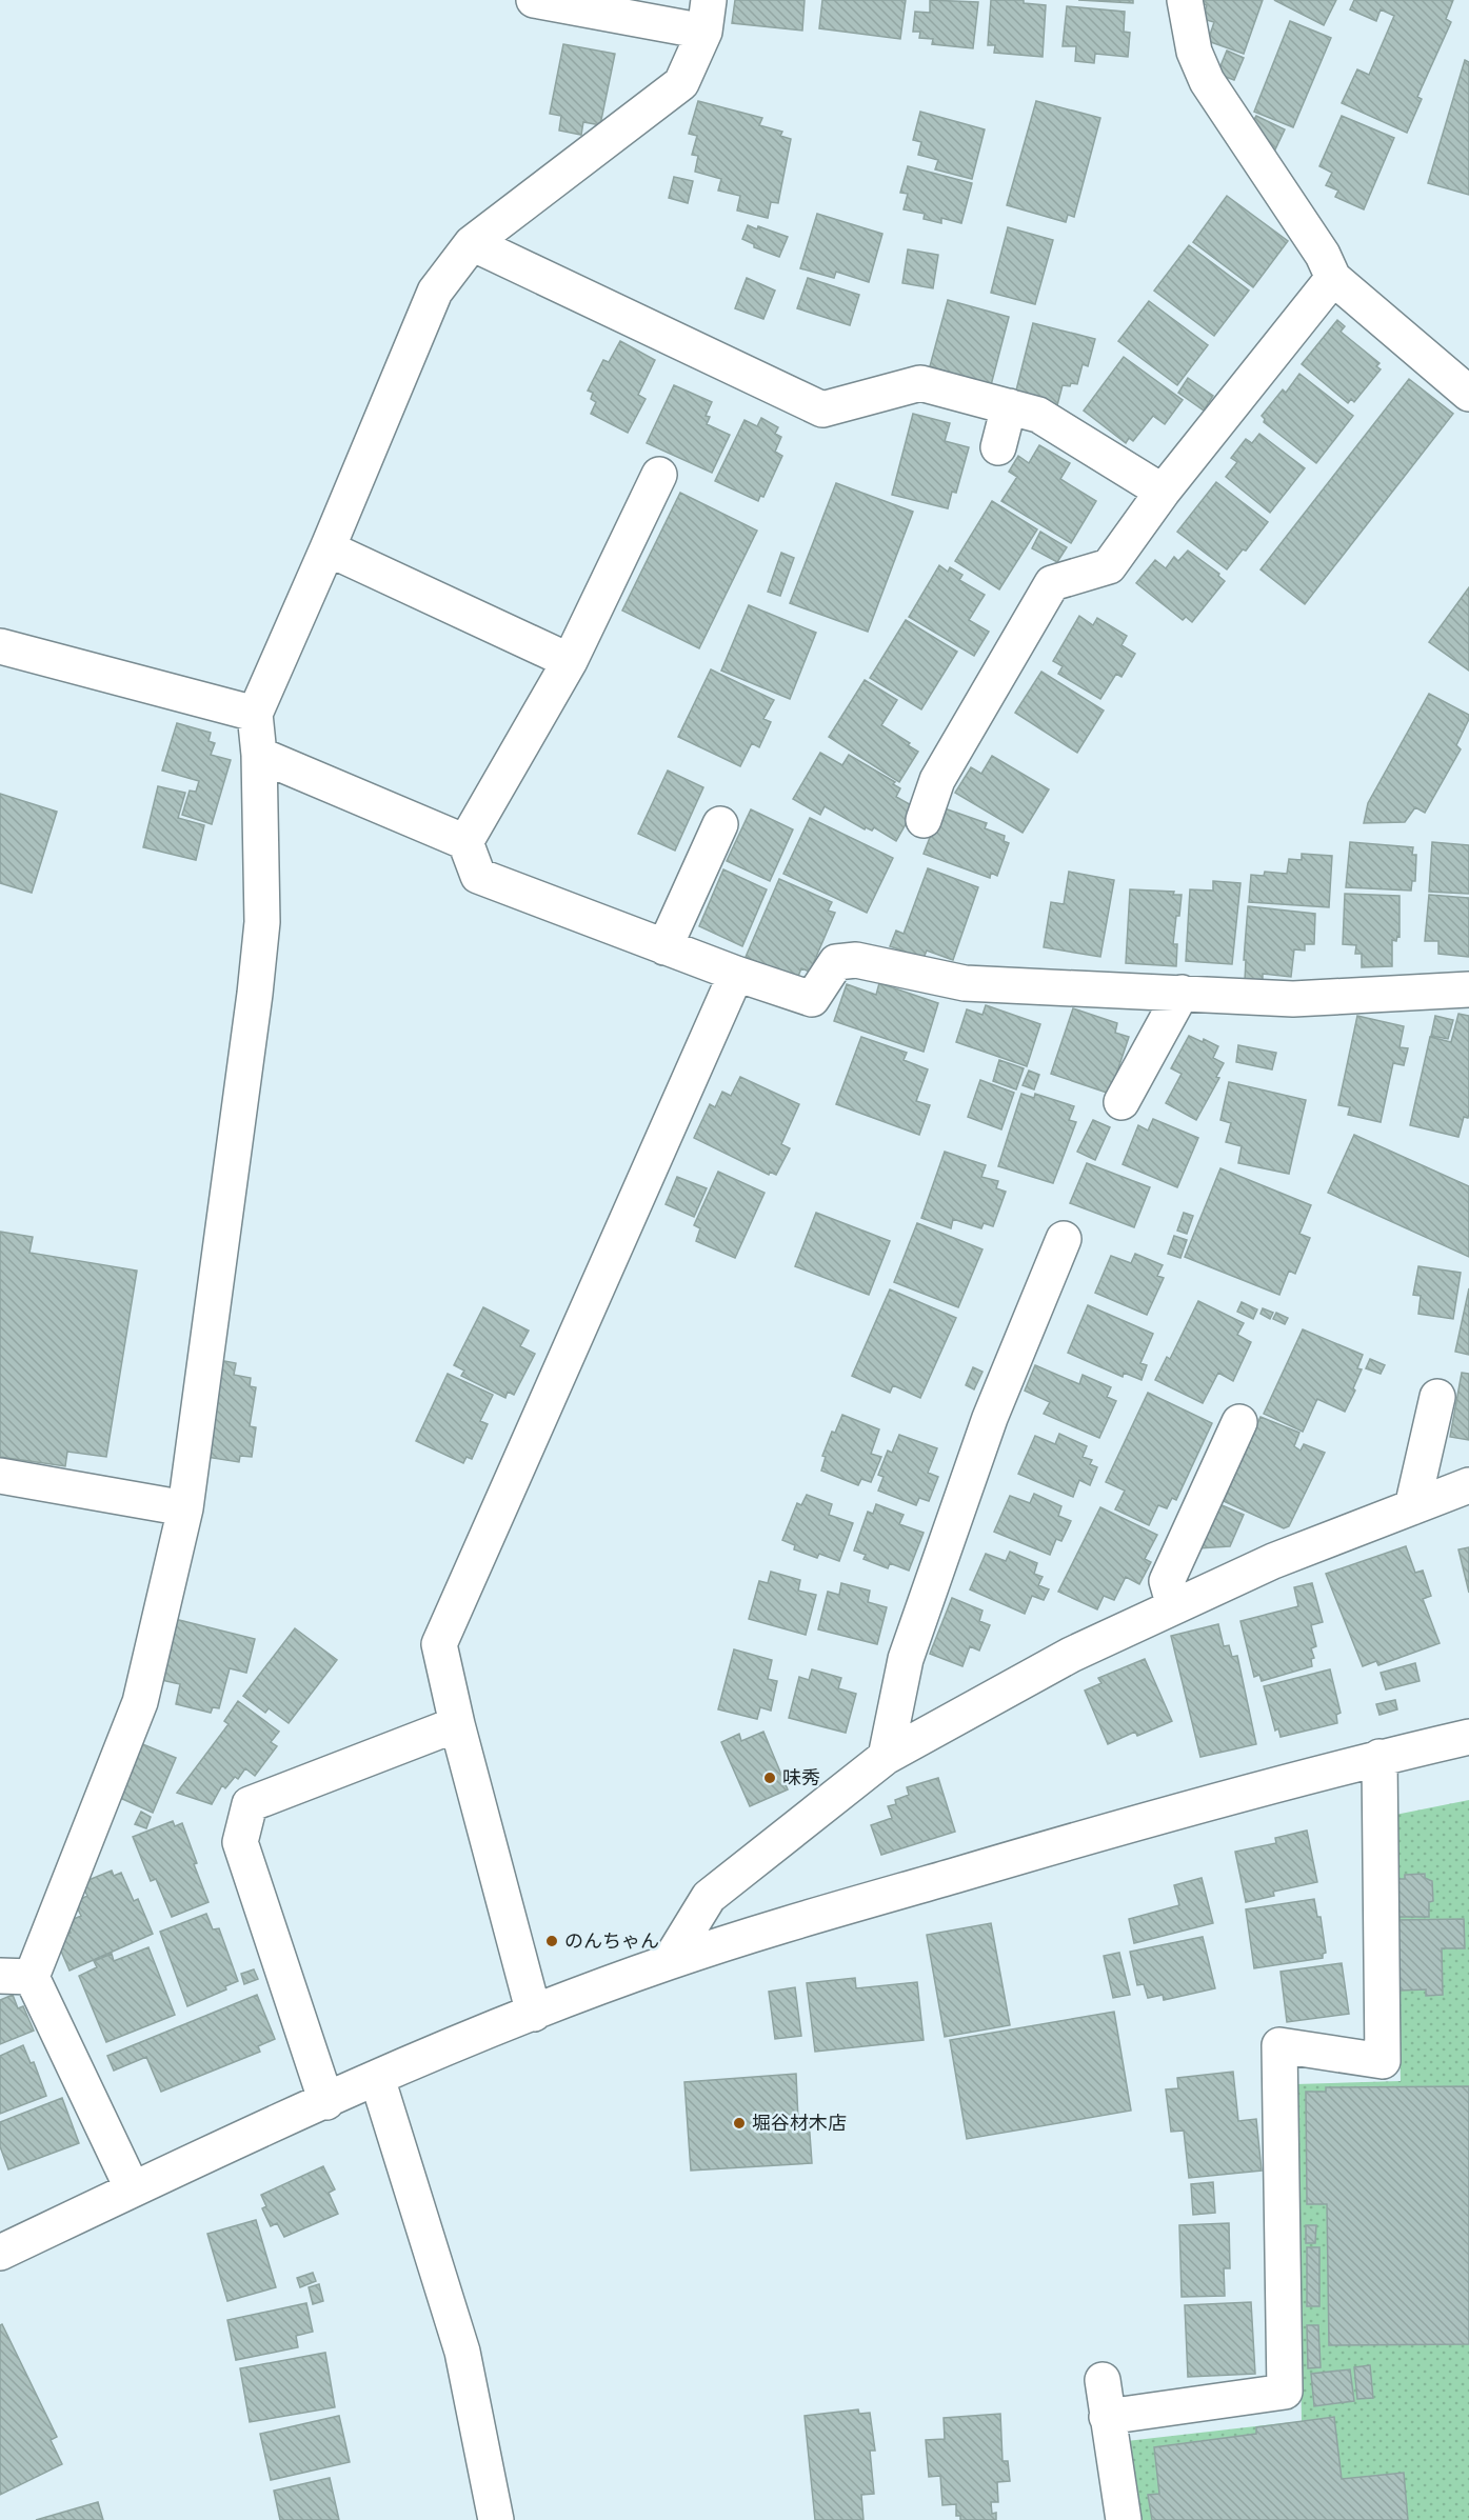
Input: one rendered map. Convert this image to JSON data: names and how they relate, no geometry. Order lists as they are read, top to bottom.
{
  "places": ["味秀", "のんちゃん", "堀谷材木店"]
}
